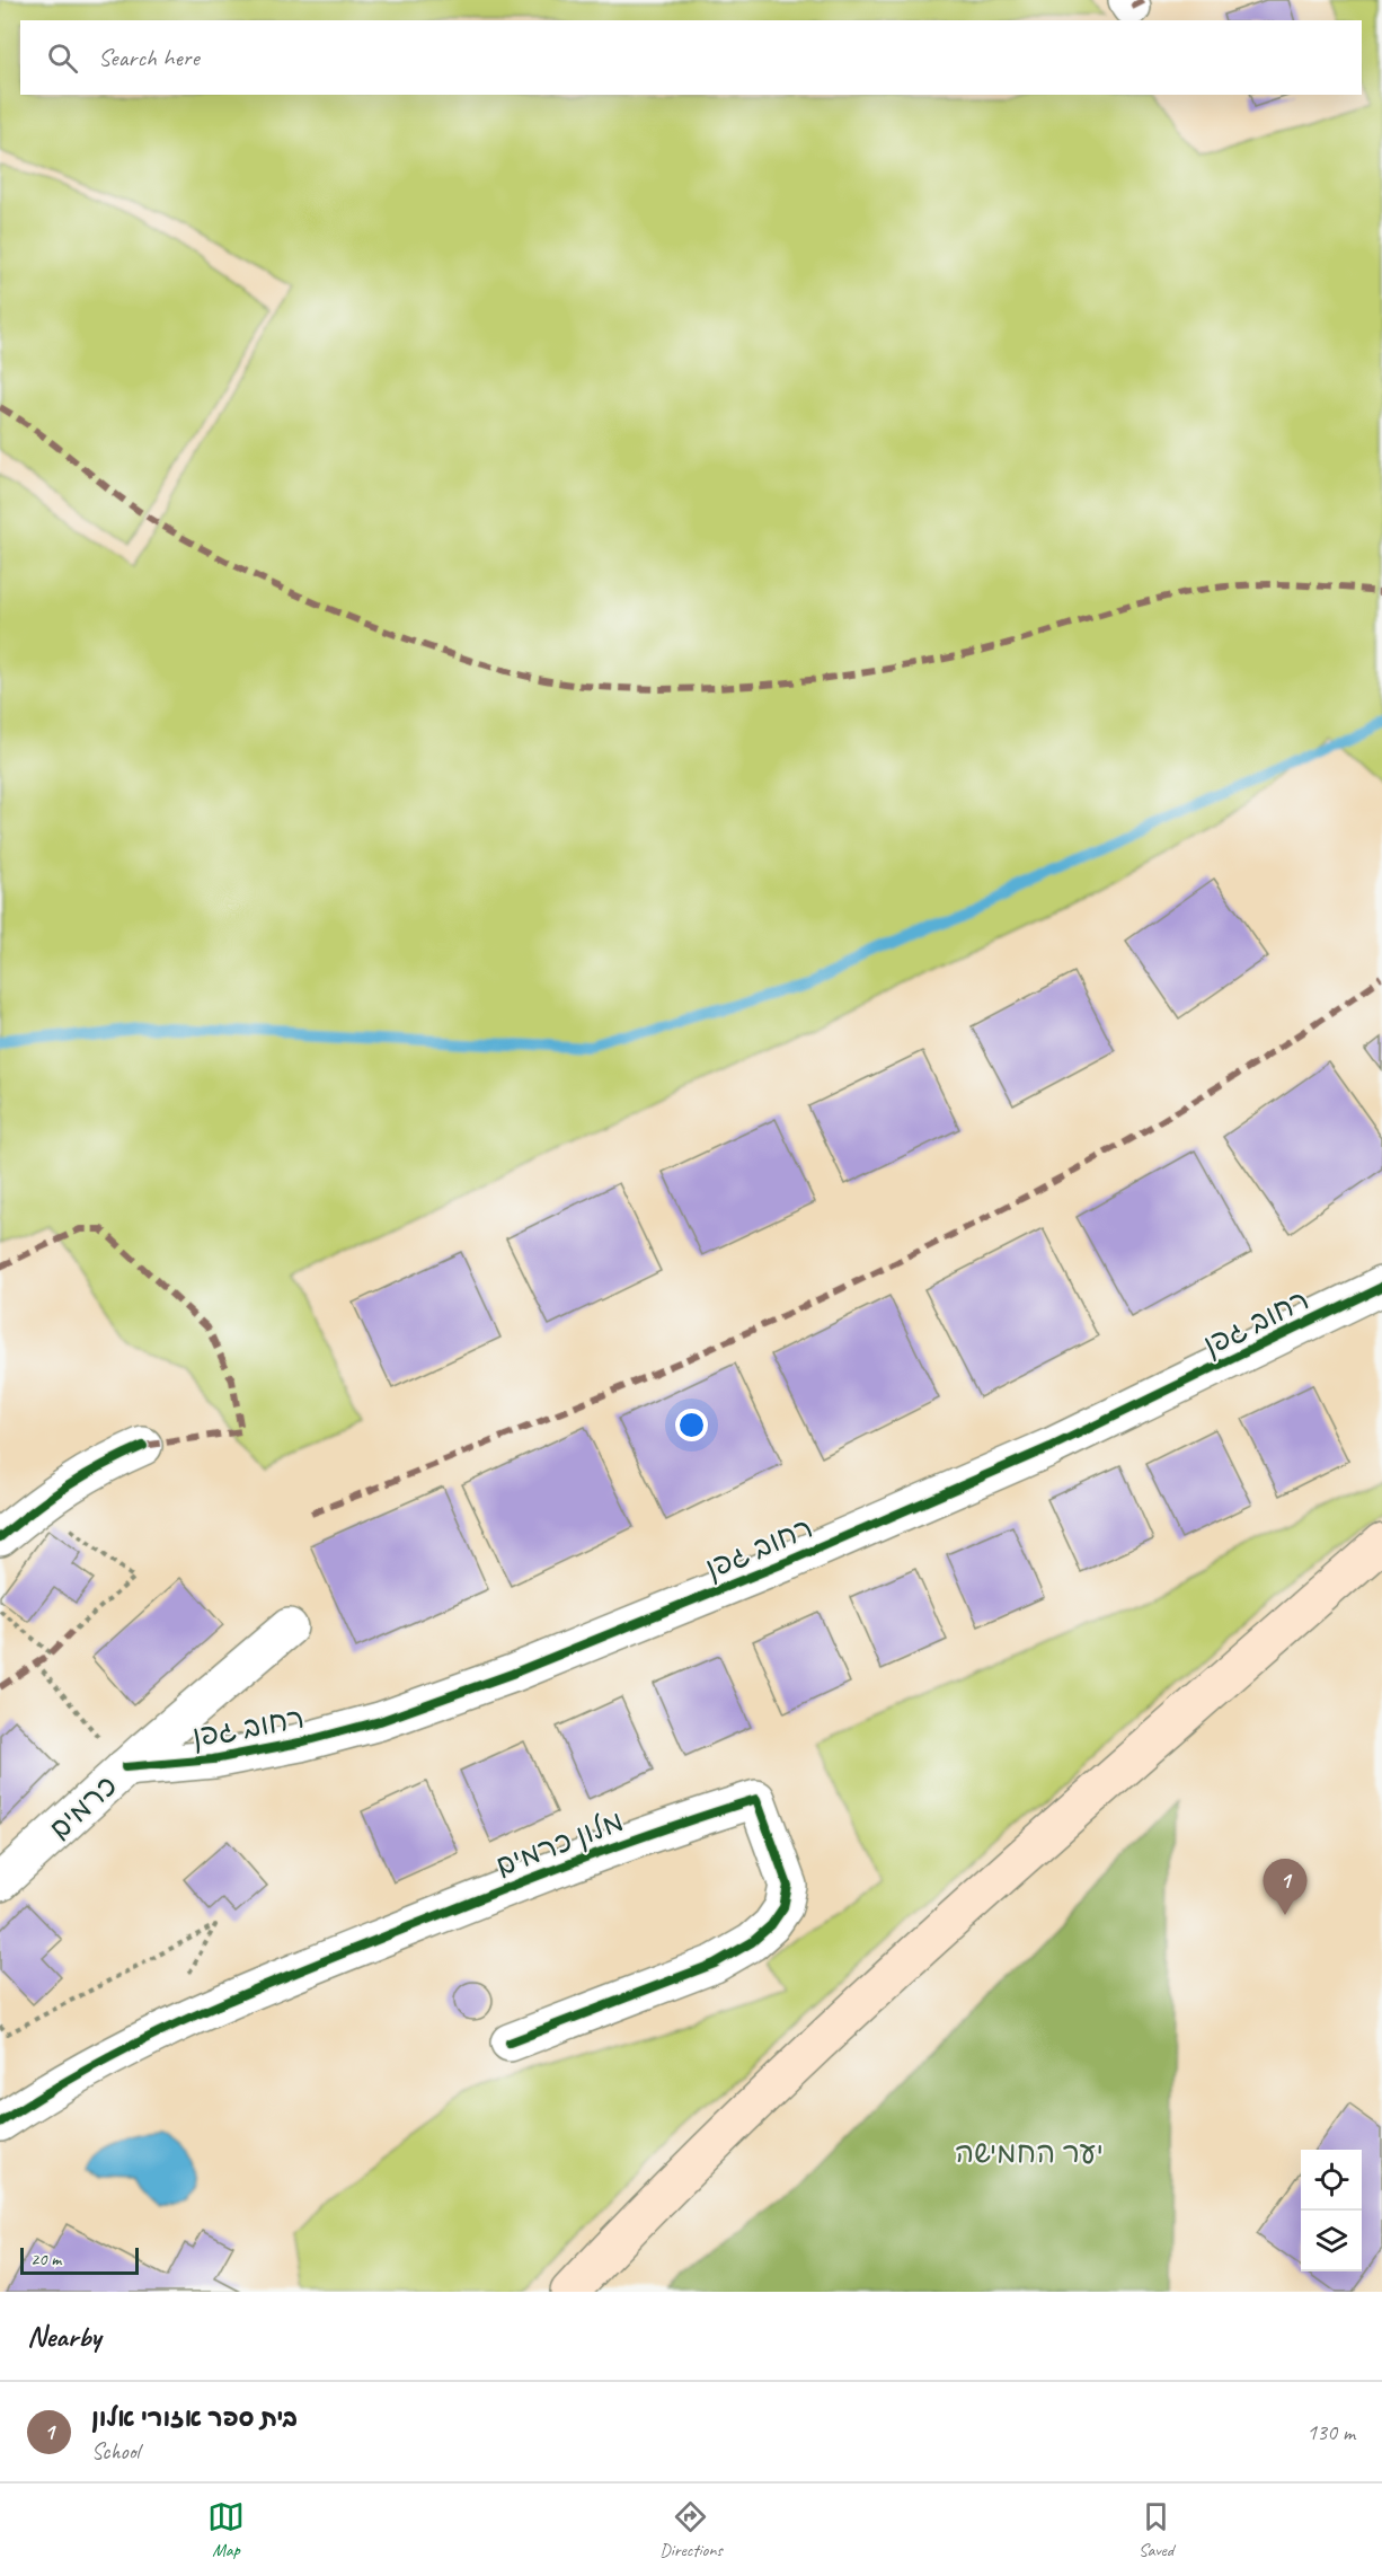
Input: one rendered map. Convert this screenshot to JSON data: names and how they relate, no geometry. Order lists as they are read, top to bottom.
{
  "streets": {
    "street": ["רחוב גפן", "כרמים", "מלון כרמים"]
  },
  "crossings": [
    ["רחוב גפן", "כרמים"]
  ],
  "parks": ["יער החמישה"],
  "scale_bar": "20 m",
  "page": {
    "search": "Search here",
    "pins": "1",
    "scale": "20 m",
    "heading": "Nearby",
    "list": [
      {
        "mark": "1",
        "name": "בית ספר אזורי אלון",
        "note": "School",
        "value": "130 m"
      }
    ],
    "nav": ["Map", "Directions", "Saved"]
  }
}
